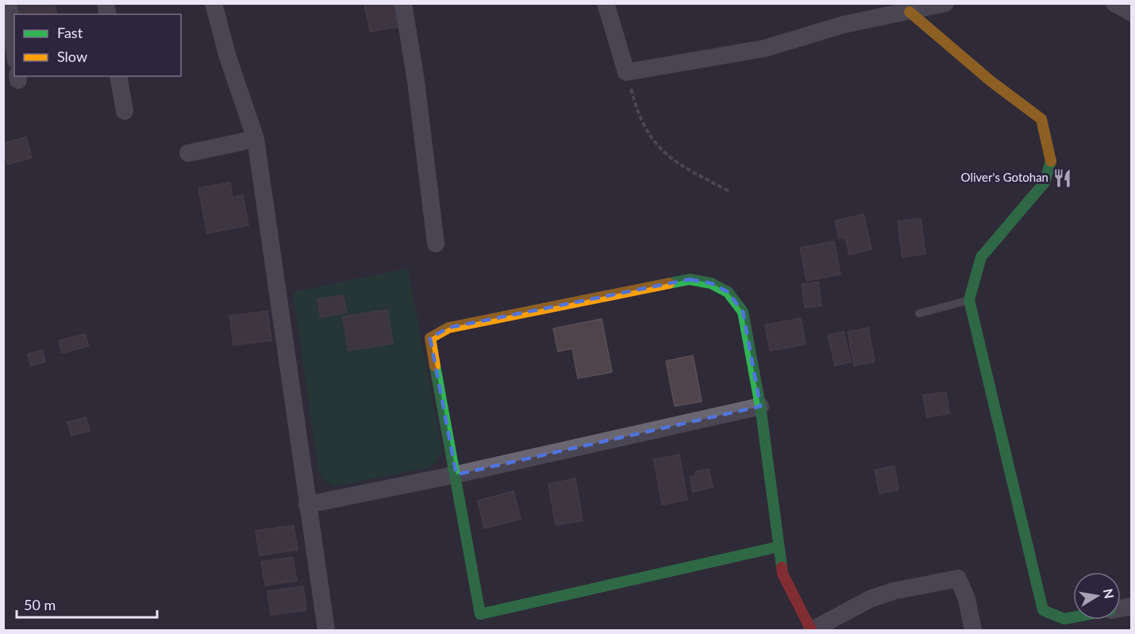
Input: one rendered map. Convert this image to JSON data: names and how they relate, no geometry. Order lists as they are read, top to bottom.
{
  "places": {
    "restaurant": ["Oliver's Gotohan"]
  },
  "legend": ["Fast", "Slow"],
  "scale_bar": "50 m",
  "north": "right"
}
